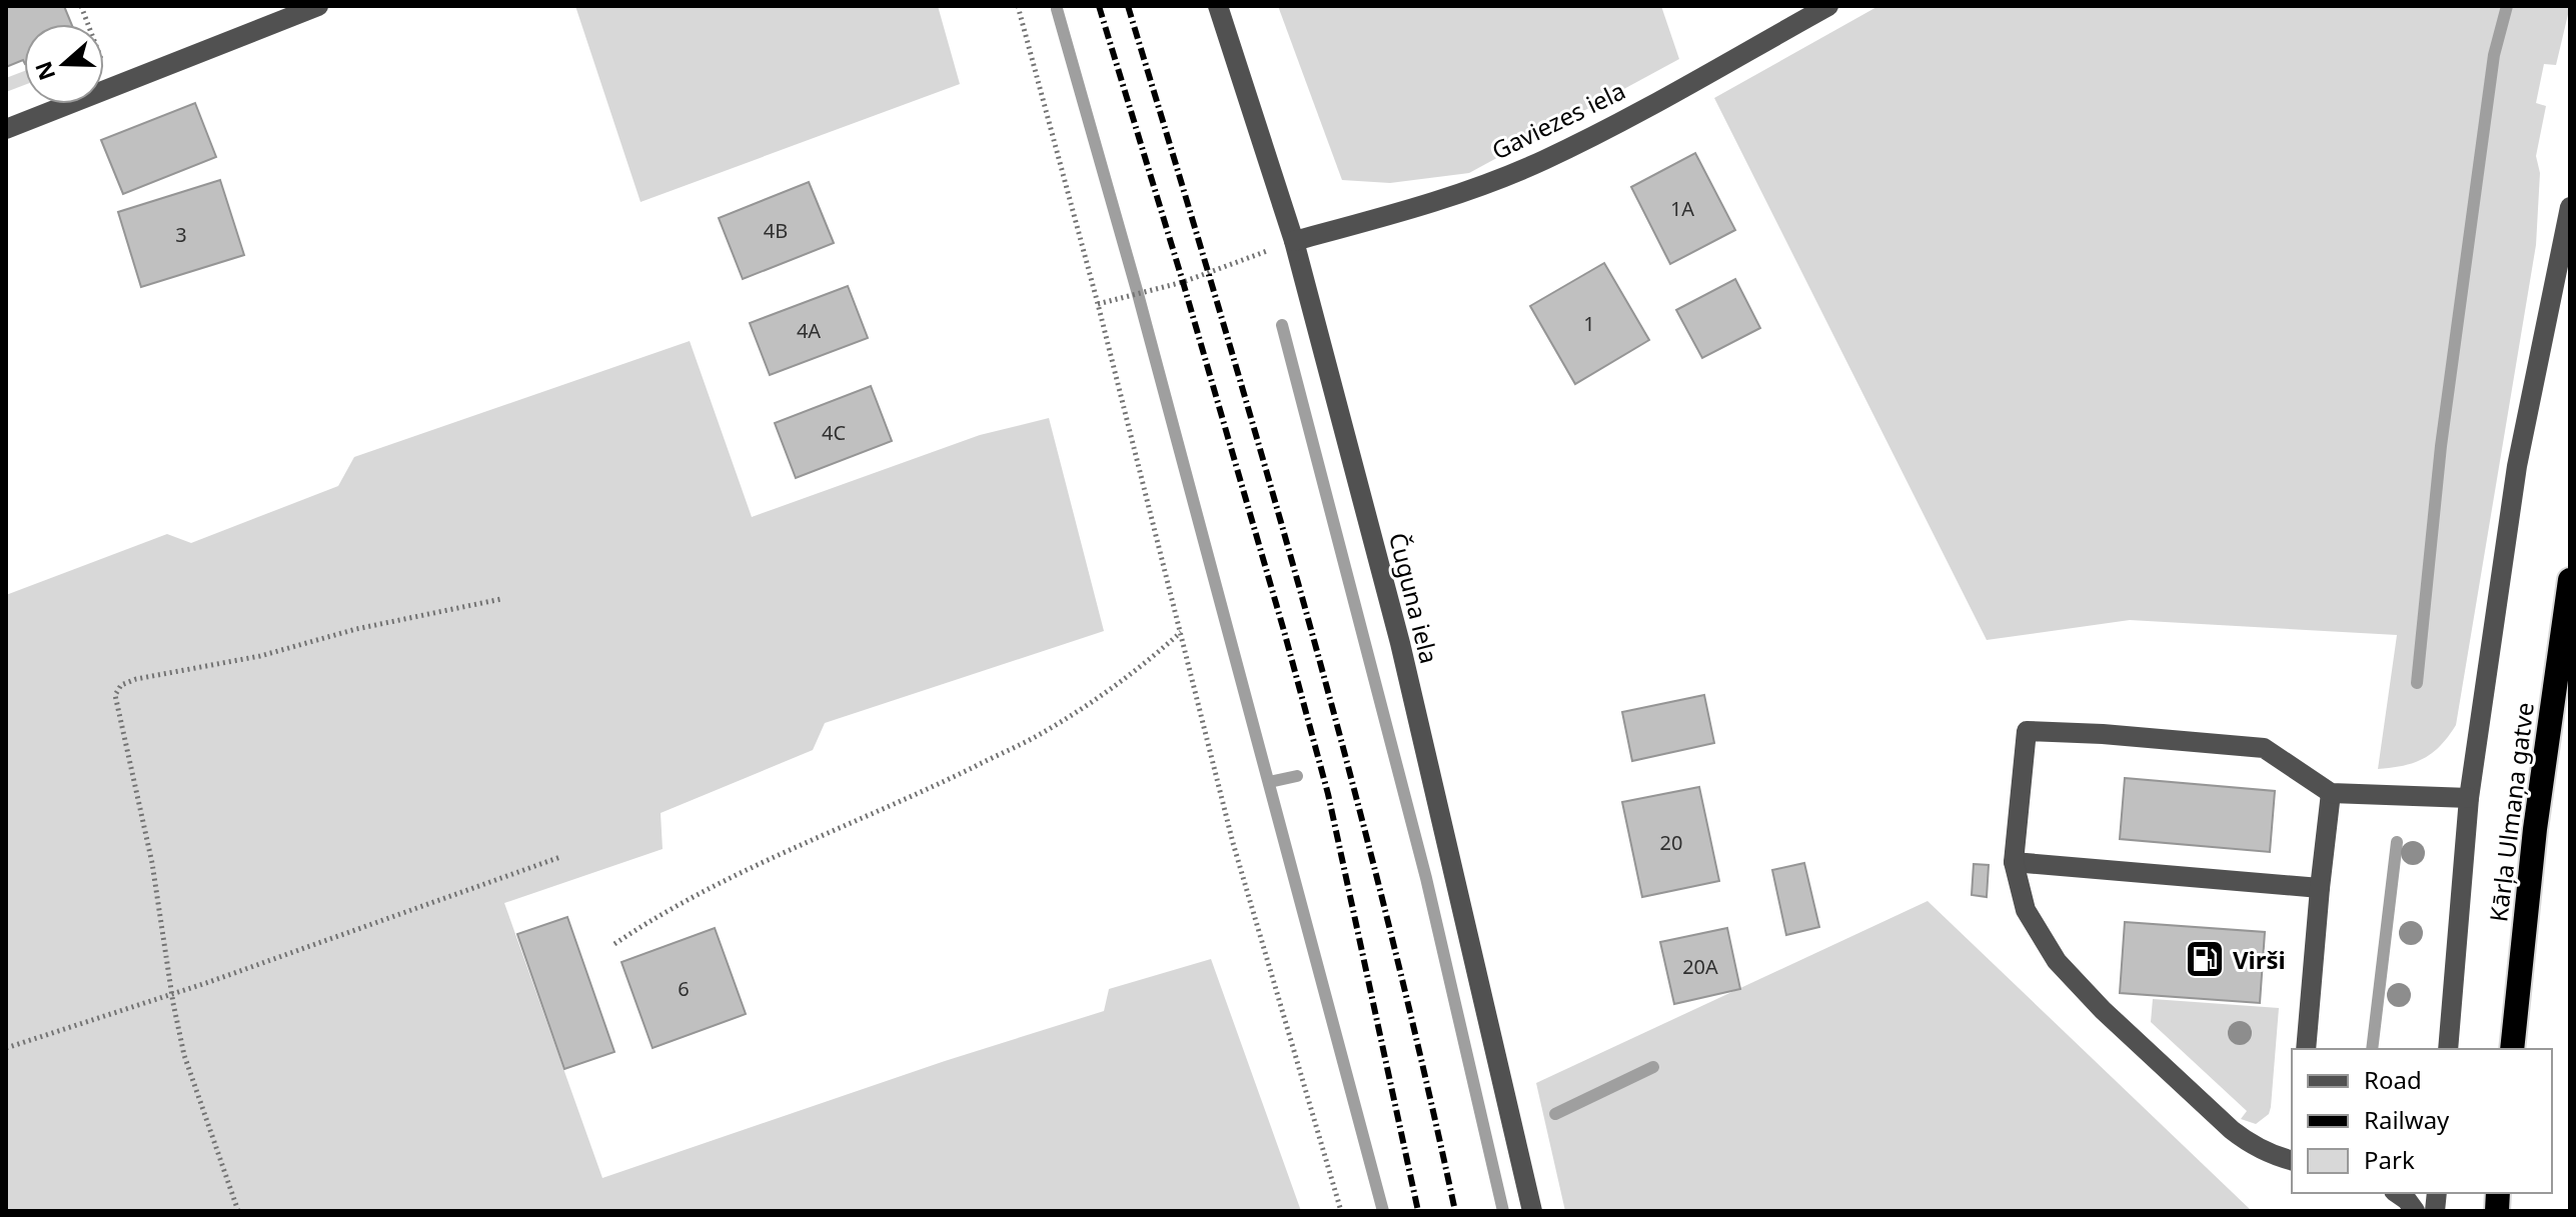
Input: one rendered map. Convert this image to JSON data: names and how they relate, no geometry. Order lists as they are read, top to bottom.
{
  "streets": {
    "highway": ["Kārļa Ulmaņa gatve"],
    "street": ["Gaviezes iela", "Čuguna iela"]
  },
  "crossings": [
    ["Gaviezes iela", "Čuguna iela"]
  ],
  "places": {
    "fuel station": ["Virši"]
  },
  "house_numbers": [
    "1A",
    "4B",
    "3",
    "1",
    "4A",
    "4C",
    "20",
    "20A",
    "6"
  ],
  "legend": ["Road", "Railway", "Park"],
  "north": "left"
}
